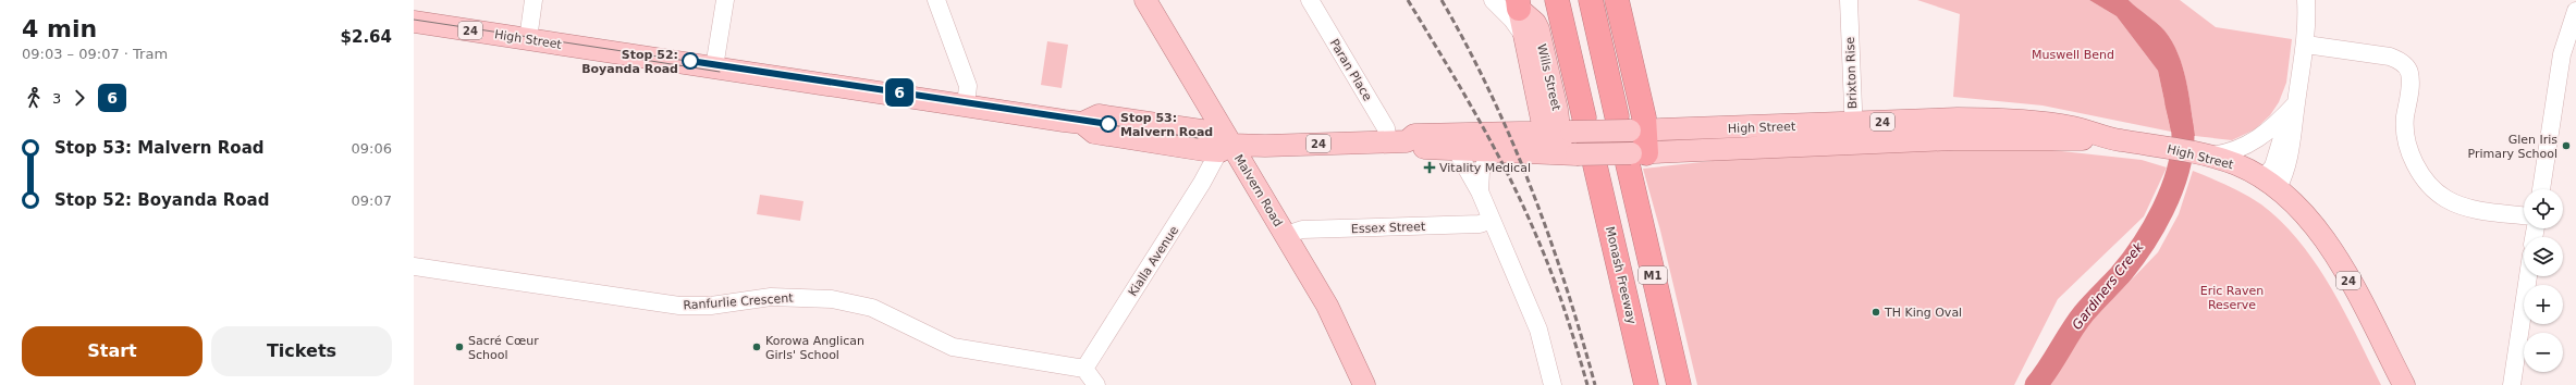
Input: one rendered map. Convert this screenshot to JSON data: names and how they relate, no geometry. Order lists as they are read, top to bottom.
{
  "streets": {
    "highway": ["Monash Freeway", "M1"],
    "main road": [
      "24",
      "High Street",
      "Wills Street",
      "Malvern Road"
    ],
    "street": [
      "Paran Place",
      "Brixton Rise",
      "Essex Street",
      "Kialla Avenue",
      "Ranfurlie Crescent"
    ]
  },
  "crossings": [
    ["High Street", "Paran Place"],
    ["High Street", "Brixton Rise"],
    ["High Street", "Wills Street"],
    ["High Street", "Malvern Road"],
    ["High Street", "Kialla Avenue"],
    ["High Street", "Monash Freeway"],
    ["High Street", "M1"],
    ["Wills Street", "Monash Freeway"],
    ["Malvern Road", "Essex Street"],
    ["Malvern Road", "Kialla Avenue"],
    ["Kialla Avenue", "Ranfurlie Crescent"]
  ],
  "water": ["Gardiners Creek"],
  "parks": ["Muswell Bend", "Eric Raven Reserve"],
  "places": {
    "other": [
      "Stop 52: Boyanda Road",
      "Stop 53: Malvern Road",
      "Glen Iris Primary School",
      "TH King Oval",
      "Sacré Cœur School",
      "Korowa Anglican Girls' School"
    ],
    "health": ["Vitality Medical"]
  },
  "lines": ["tram line 6"],
  "page": {
    "heading": ["4 min", "09:03 – 09:07 · Tram", "$2.64"],
    "on_map": "6",
    "legs": ["3", "6"],
    "list": [
      {
        "name": "Stop 53: Malvern Road",
        "value": "09:06"
      },
      {
        "name": "Stop 52: Boyanda Road",
        "value": "09:07"
      }
    ],
    "map_buttons": ["+", "−"],
    "buttons": ["Start", "Tickets"]
  }
}
